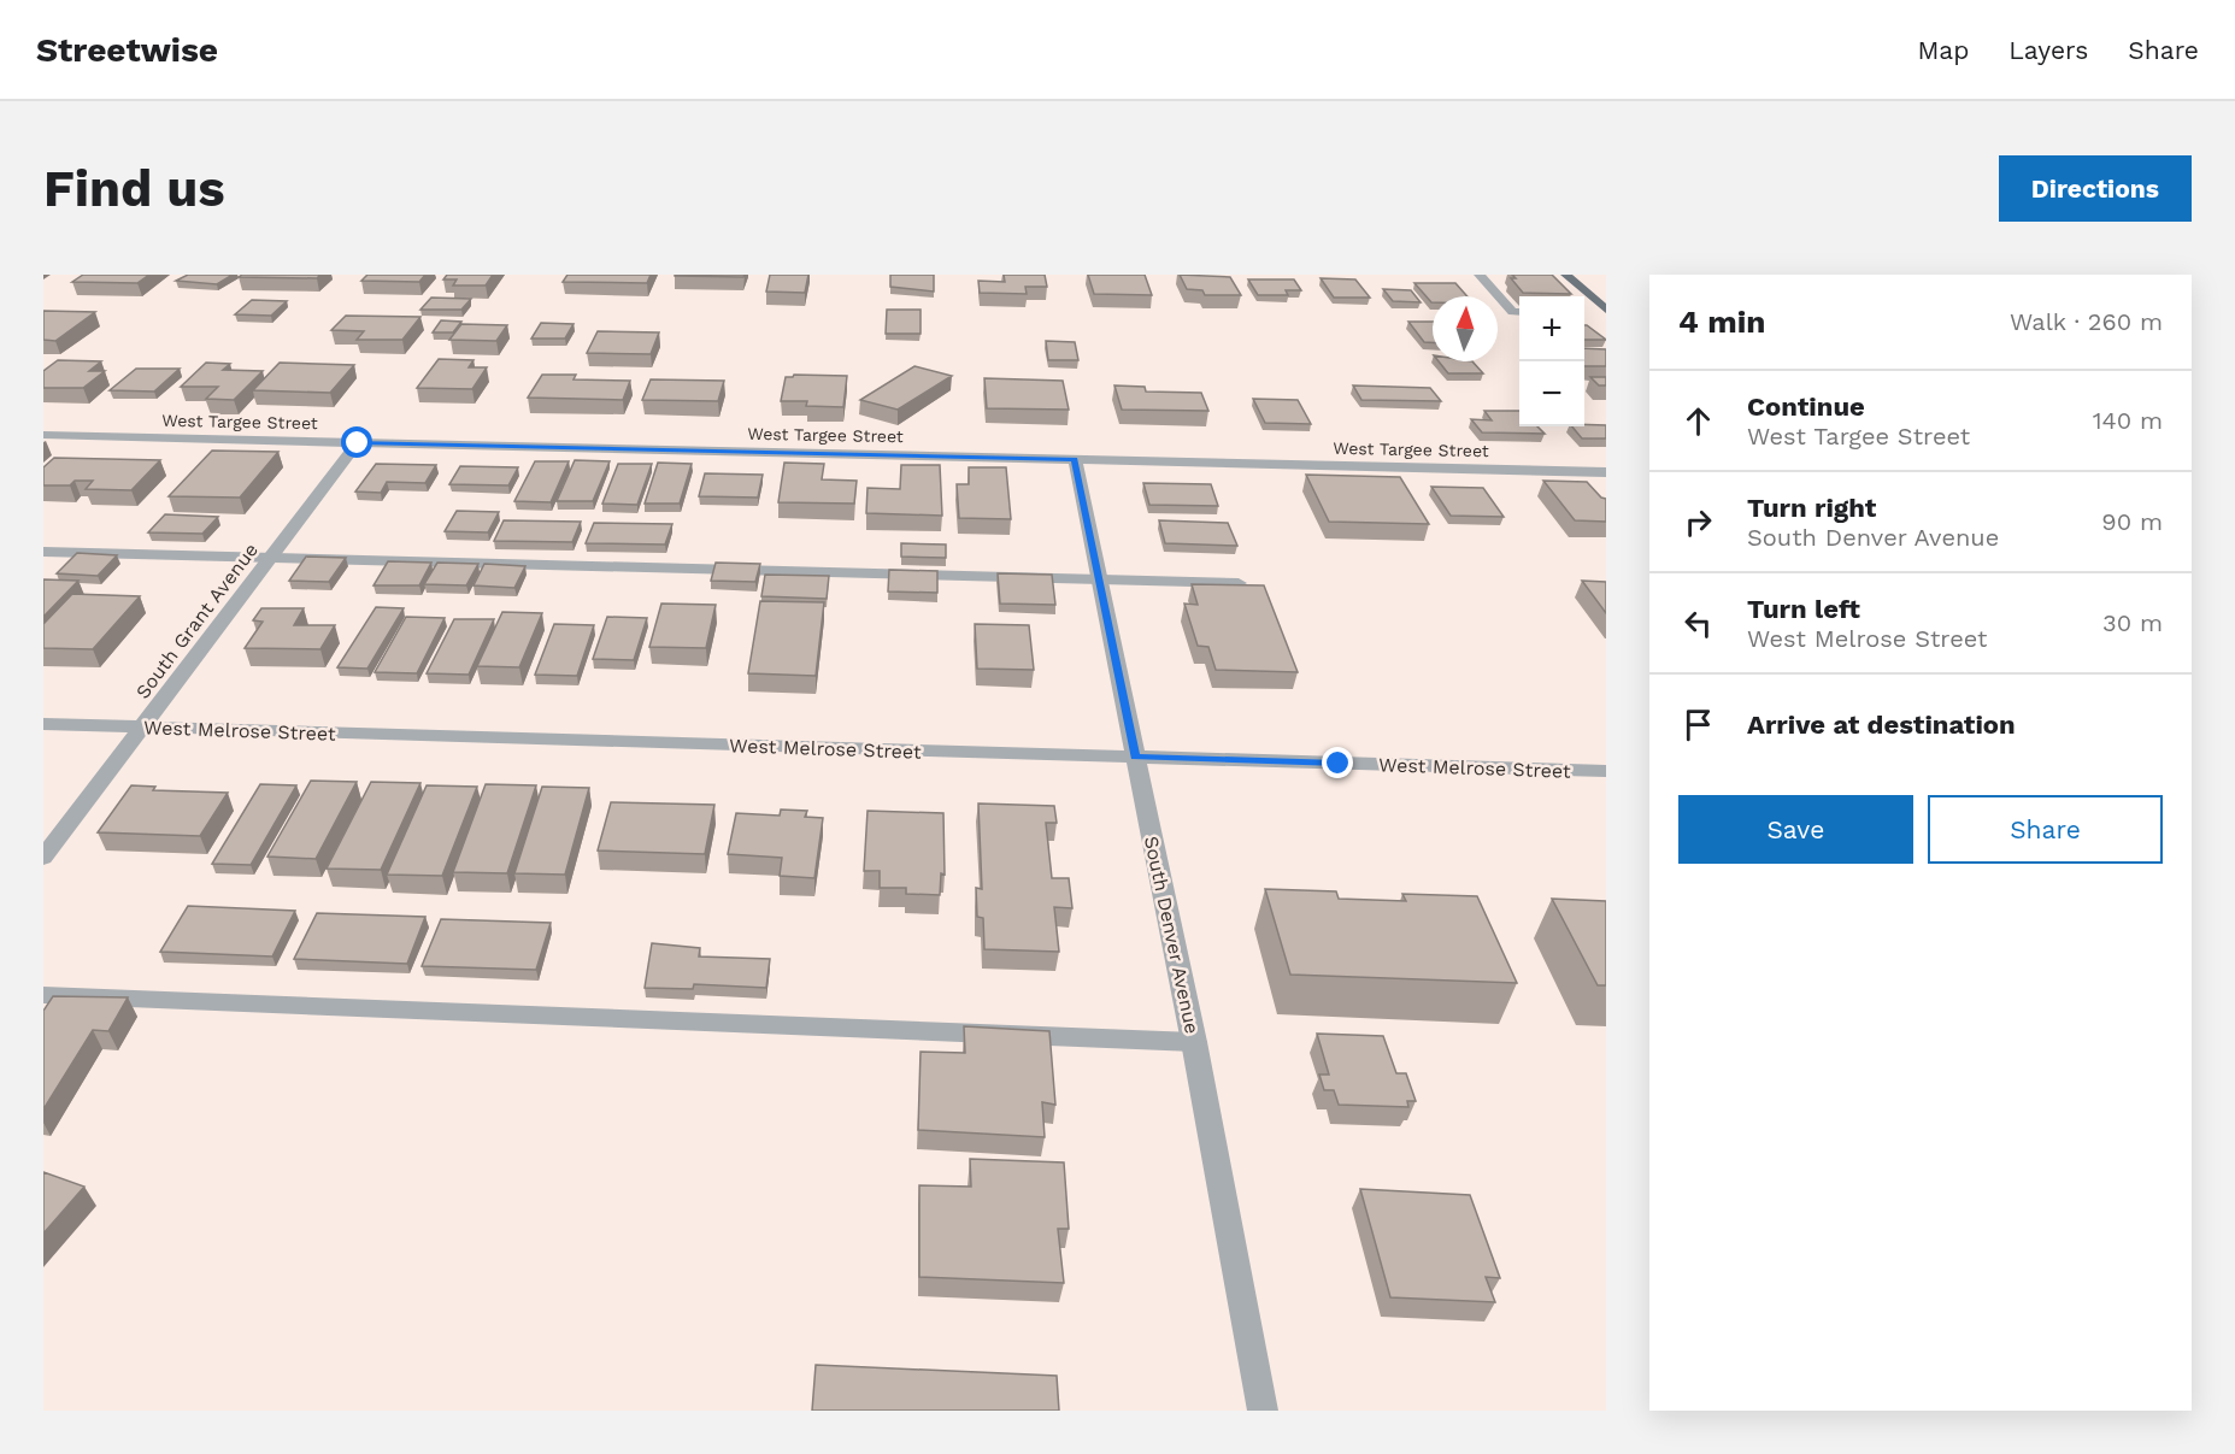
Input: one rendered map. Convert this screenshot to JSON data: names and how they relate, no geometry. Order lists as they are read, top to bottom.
{
  "streets": {
    "street": [
      "West Targee Street",
      "South Grant Avenue",
      "West Melrose Street",
      "South Denver Avenue"
    ]
  },
  "crossings": [
    ["West Targee Street", "South Grant Avenue"],
    ["West Targee Street", "South Denver Avenue"],
    ["South Grant Avenue", "West Melrose Street"],
    ["West Melrose Street", "South Denver Avenue"]
  ],
  "north": "top",
  "page": {
    "header": "Streetwise",
    "nav": ["Map", "Layers", "Share"],
    "buttons": [
      "Directions",
      ["Save", "Share"]
    ],
    "title": "Find us",
    "heading": ["4 min", "Walk · 260 m"],
    "map_buttons": ["+", "−"],
    "list": [
      ["Continue", "West Targee Street", "140 m"],
      ["Turn right", "South Denver Avenue", "90 m"],
      ["Turn left", "West Melrose Street", "30 m"],
      "Arrive at destination"
    ]
  }
}
